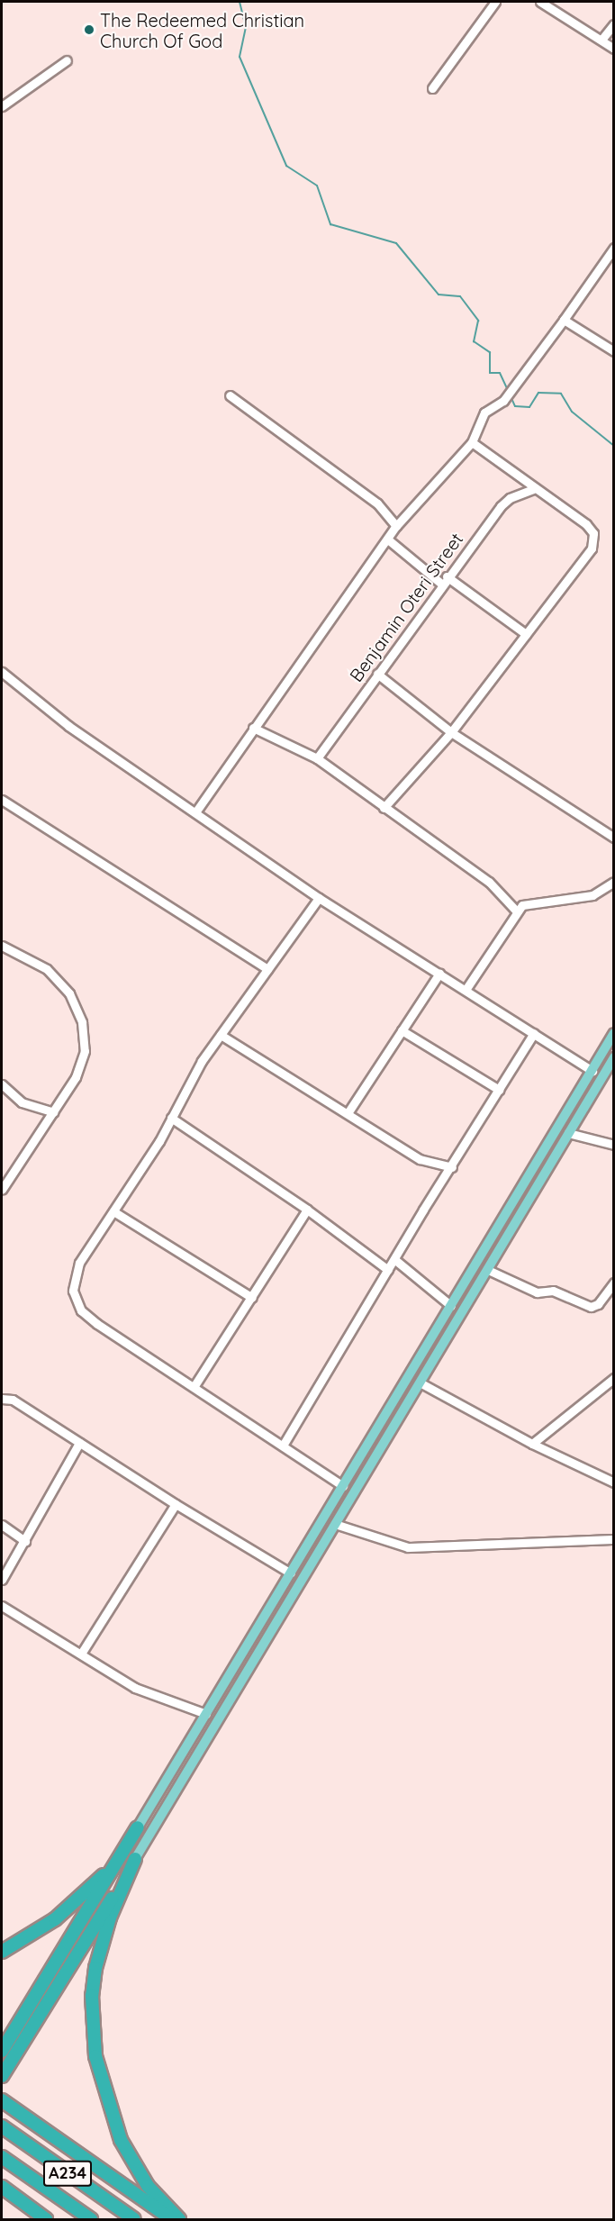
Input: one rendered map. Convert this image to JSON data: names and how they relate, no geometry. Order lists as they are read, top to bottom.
{
  "streets": {
    "highway": ["A234"],
    "street": ["Benjamin Oteri Street"]
  },
  "places": ["The Redeemed Christian Church Of God"]
}
